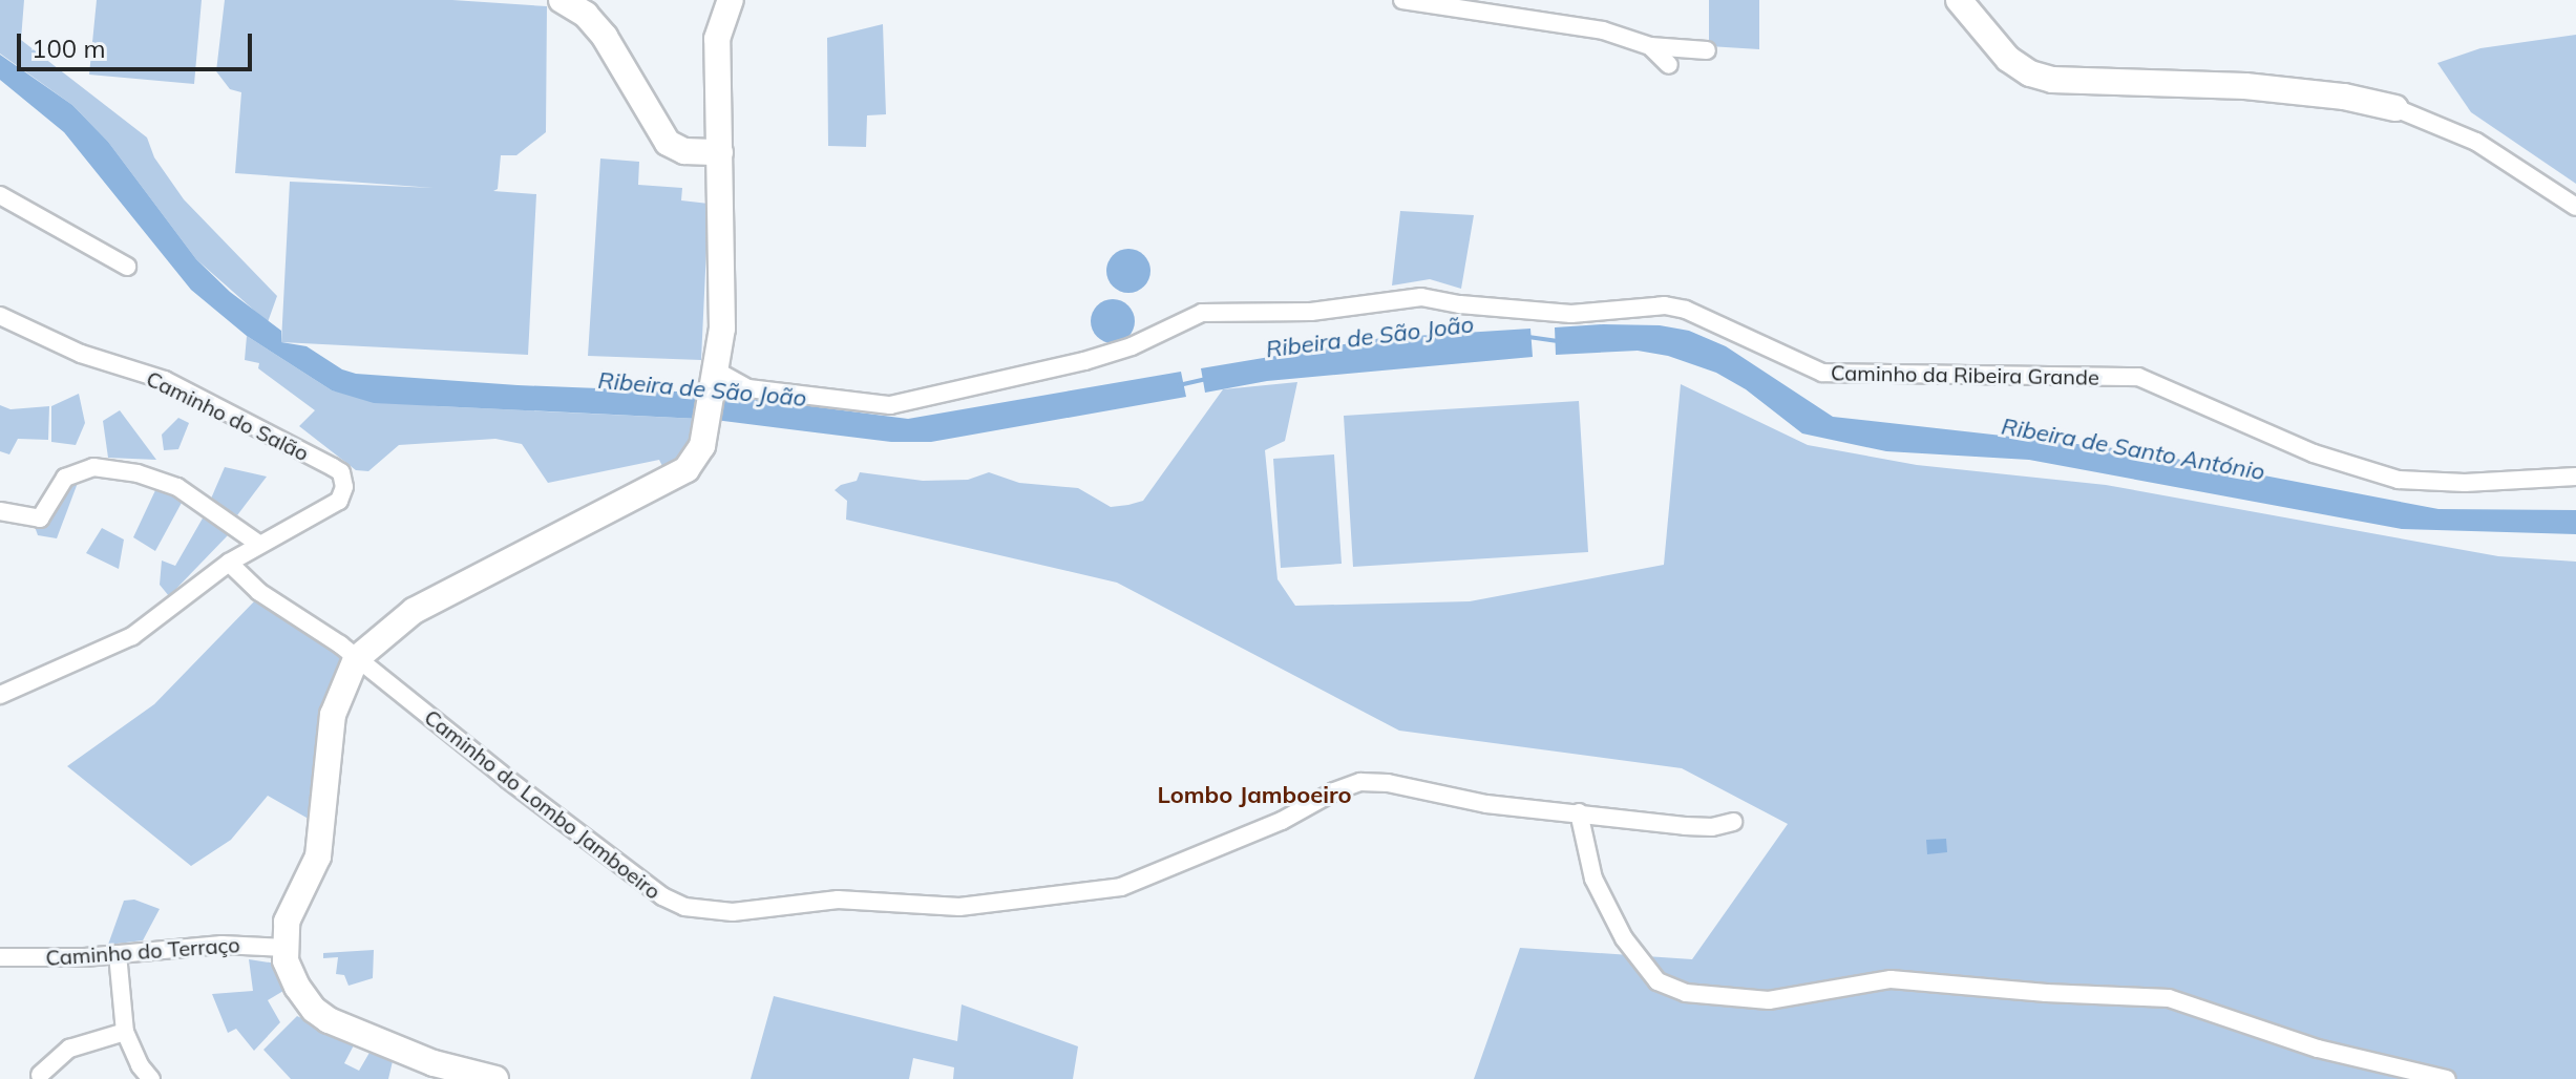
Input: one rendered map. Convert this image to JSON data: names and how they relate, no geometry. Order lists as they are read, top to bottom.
{
  "streets": {
    "street": [
      "Caminho da Ribeira Grande",
      "Caminho do Salão",
      "Caminho do Lombo Jamboeiro",
      "Caminho do Terraço"
    ]
  },
  "districts": ["Lombo Jamboeiro"],
  "water": ["Ribeira de São João", "Ribeira de Santo António"],
  "scale_bar": "100 m"
}
